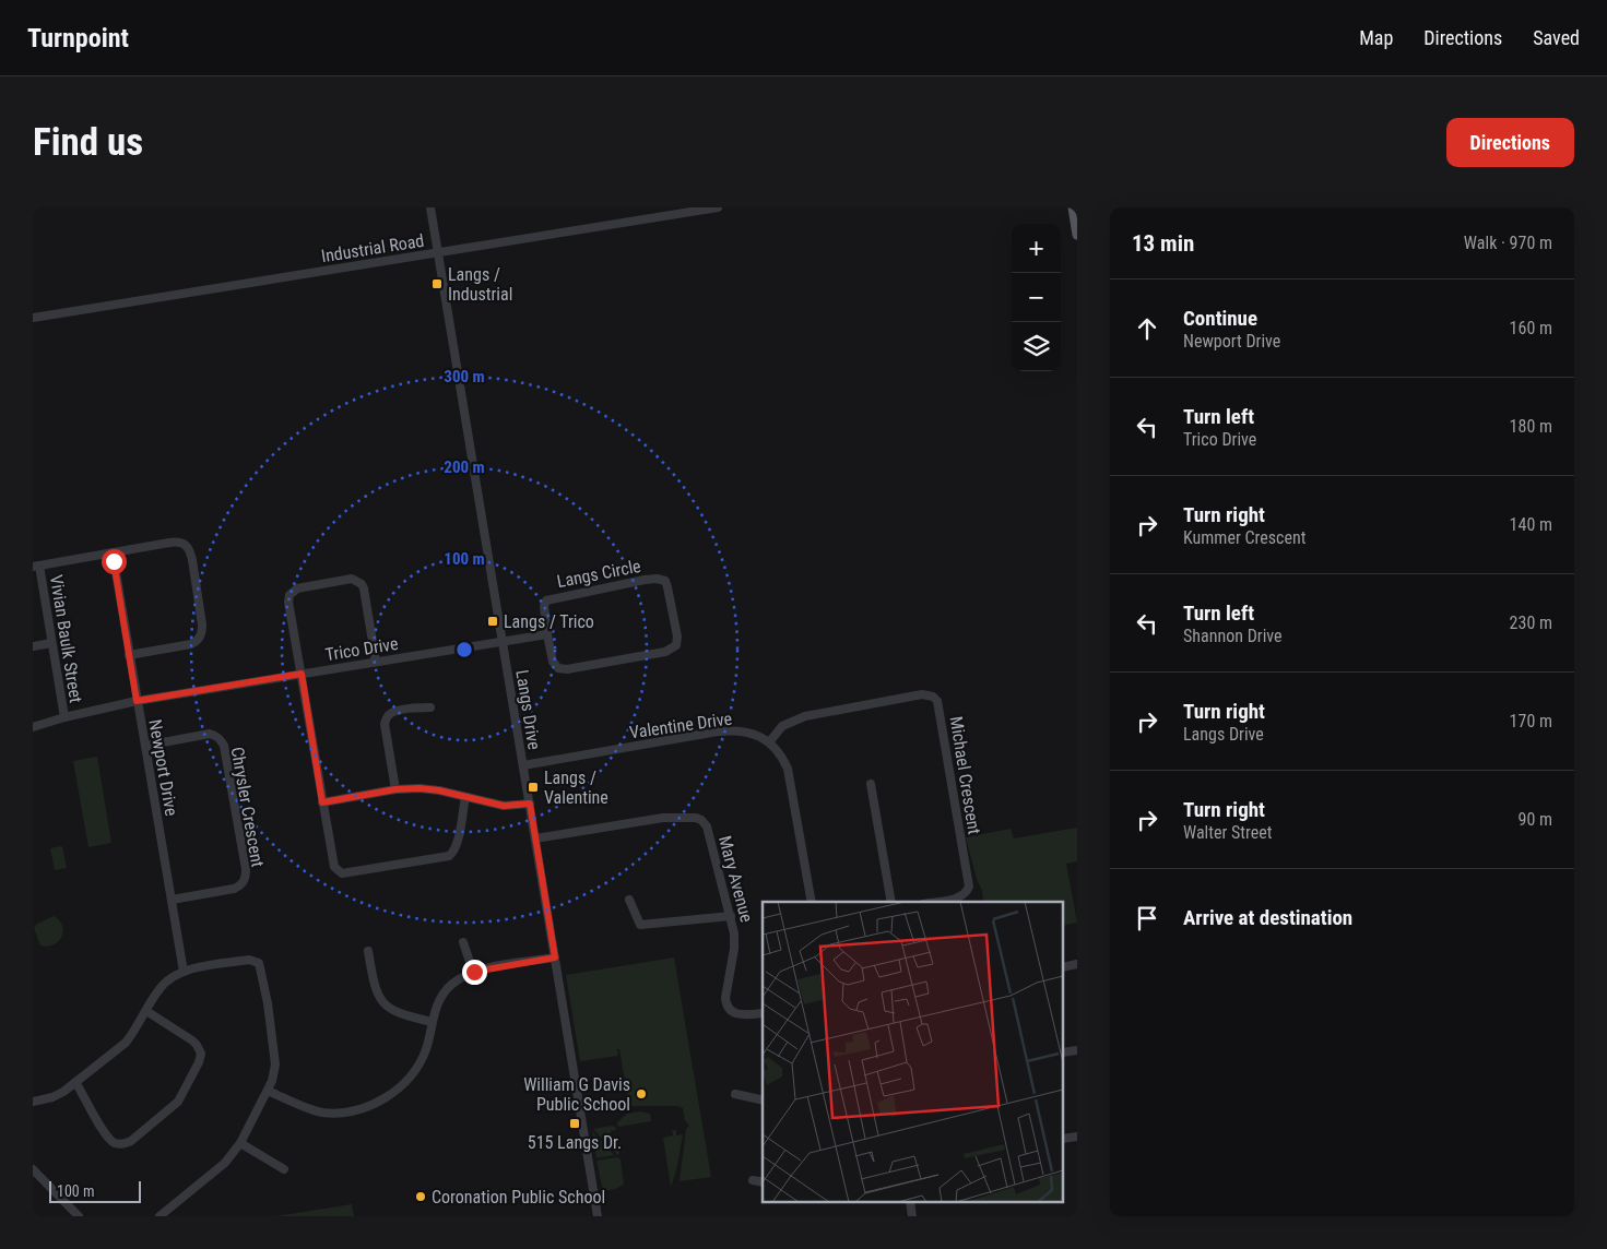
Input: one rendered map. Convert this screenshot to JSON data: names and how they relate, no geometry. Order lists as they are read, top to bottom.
{
  "streets": {
    "street": [
      "Industrial Road",
      "Langs Circle",
      "Vivian Baulk Street",
      "Trico Drive",
      "Langs Drive",
      "Valentine Drive",
      "Newport Drive",
      "Michael Crescent",
      "Chrysler Crescent",
      "Mary Avenue"
    ]
  },
  "crossings": [
    ["Industrial Road", "Langs Drive"],
    ["Vivian Baulk Street", "Trico Drive"],
    ["Trico Drive", "Langs Drive"],
    ["Trico Drive", "Newport Drive"],
    ["Langs Drive", "Valentine Drive"],
    ["Langs Drive", "Mary Avenue"],
    ["Valentine Drive", "Michael Crescent"],
    ["Newport Drive", "Chrysler Crescent"]
  ],
  "places": {
    "transit": [
      "Langs / Industrial",
      "Langs / Trico",
      "Langs / Valentine",
      "515 Langs Dr."
    ],
    "other": ["William G Davis Public School", "Coronation Public School"]
  },
  "scale_bar": "100 m",
  "page": {
    "header": "Turnpoint",
    "nav": ["Map", "Directions", "Saved"],
    "buttons": "Directions",
    "title": "Find us",
    "heading": ["13 min", "Walk · 970 m"],
    "map_buttons": ["+", "−"],
    "list": [
      ["Continue", "Newport Drive", "160 m"],
      ["Turn left", "Trico Drive", "180 m"],
      ["Turn right", "Kummer Crescent", "140 m"],
      ["Turn left", "Shannon Drive", "230 m"],
      ["Turn right", "Langs Drive", "170 m"],
      ["Turn right", "Walter Street", "90 m"],
      "Arrive at destination"
    ],
    "scale": "100 m"
  },
  "rings": ["300 m", "200 m", "100 m"]
}
